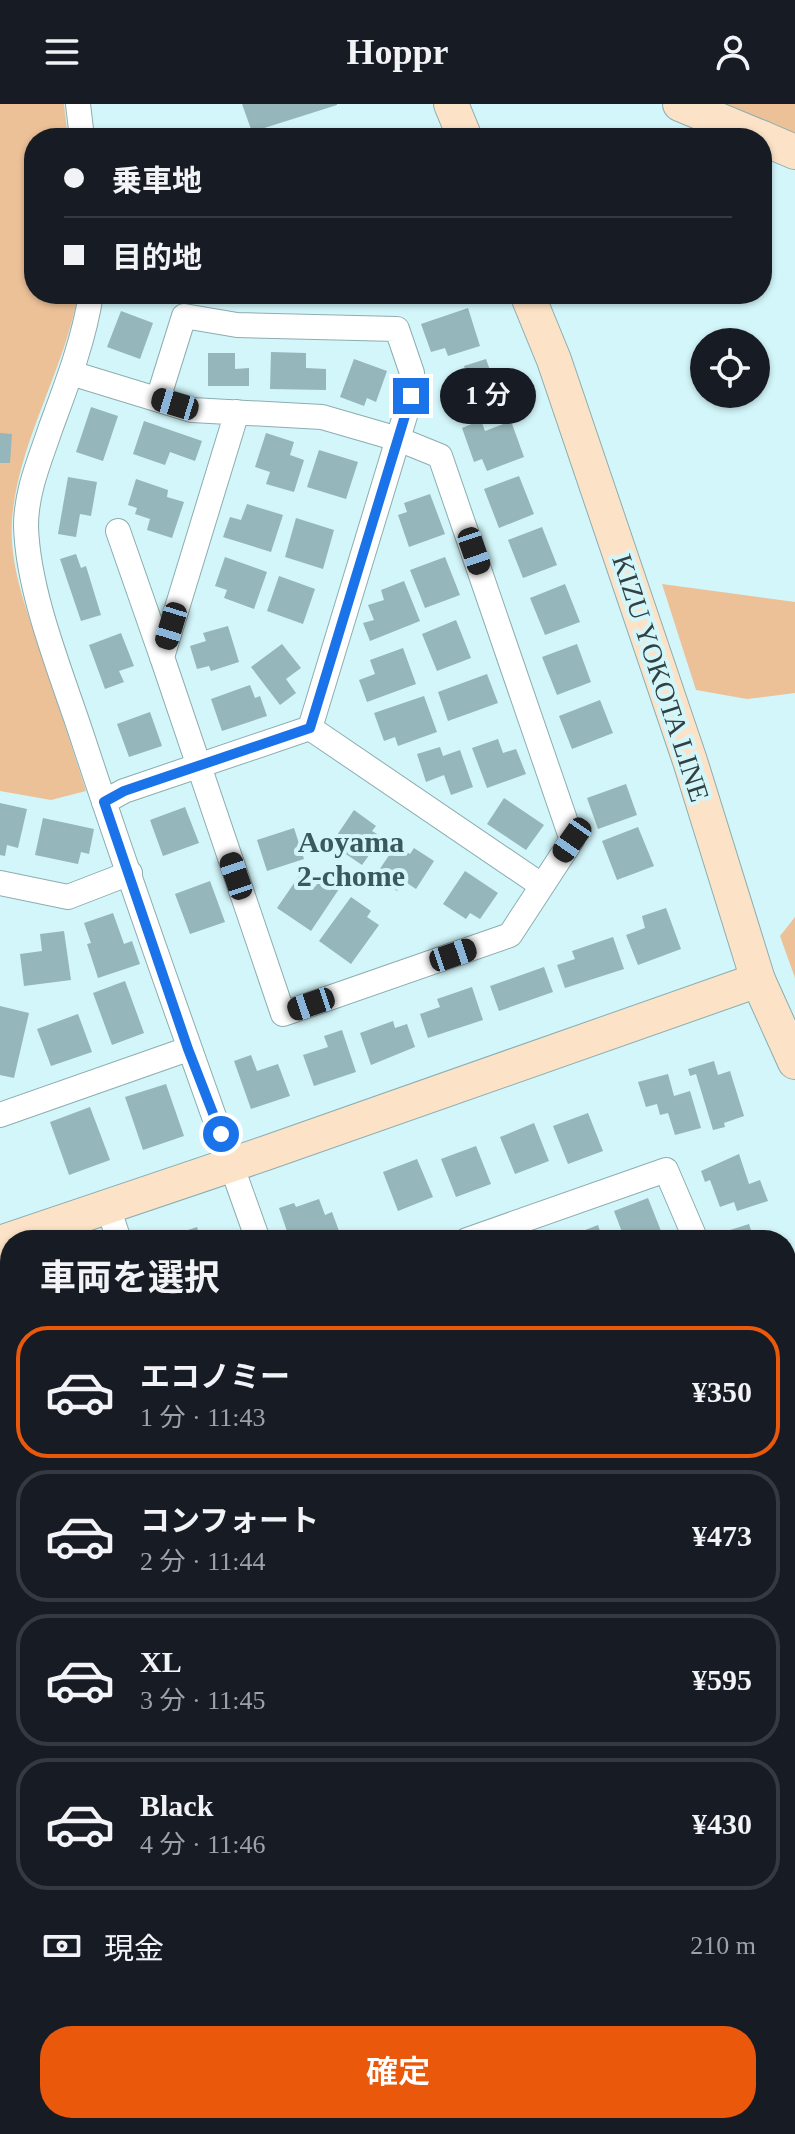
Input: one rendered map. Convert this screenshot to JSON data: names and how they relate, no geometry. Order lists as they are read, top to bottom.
{
  "streets": {
    "street": ["KIZU YOKOTA LINE"]
  },
  "districts": ["Aoyama 2-chome"],
  "page": {
    "header": "Hoppr",
    "banner": ["乗車地", "目的地"],
    "bubble": "1 分",
    "heading": "車両を選択",
    "list": [
      {
        "name": "エコノミー",
        "note": "1 分 · 11:43",
        "value": "¥350"
      },
      {
        "name": "コンフォート",
        "note": "2 分 · 11:44",
        "value": "¥473"
      },
      {
        "name": "XL",
        "note": "3 分 · 11:45",
        "value": "¥595"
      },
      {
        "name": "Black",
        "note": "4 分 · 11:46",
        "value": "¥430"
      }
    ],
    "pay": ["現金", "210 m"],
    "buttons": "確定"
  }
}
